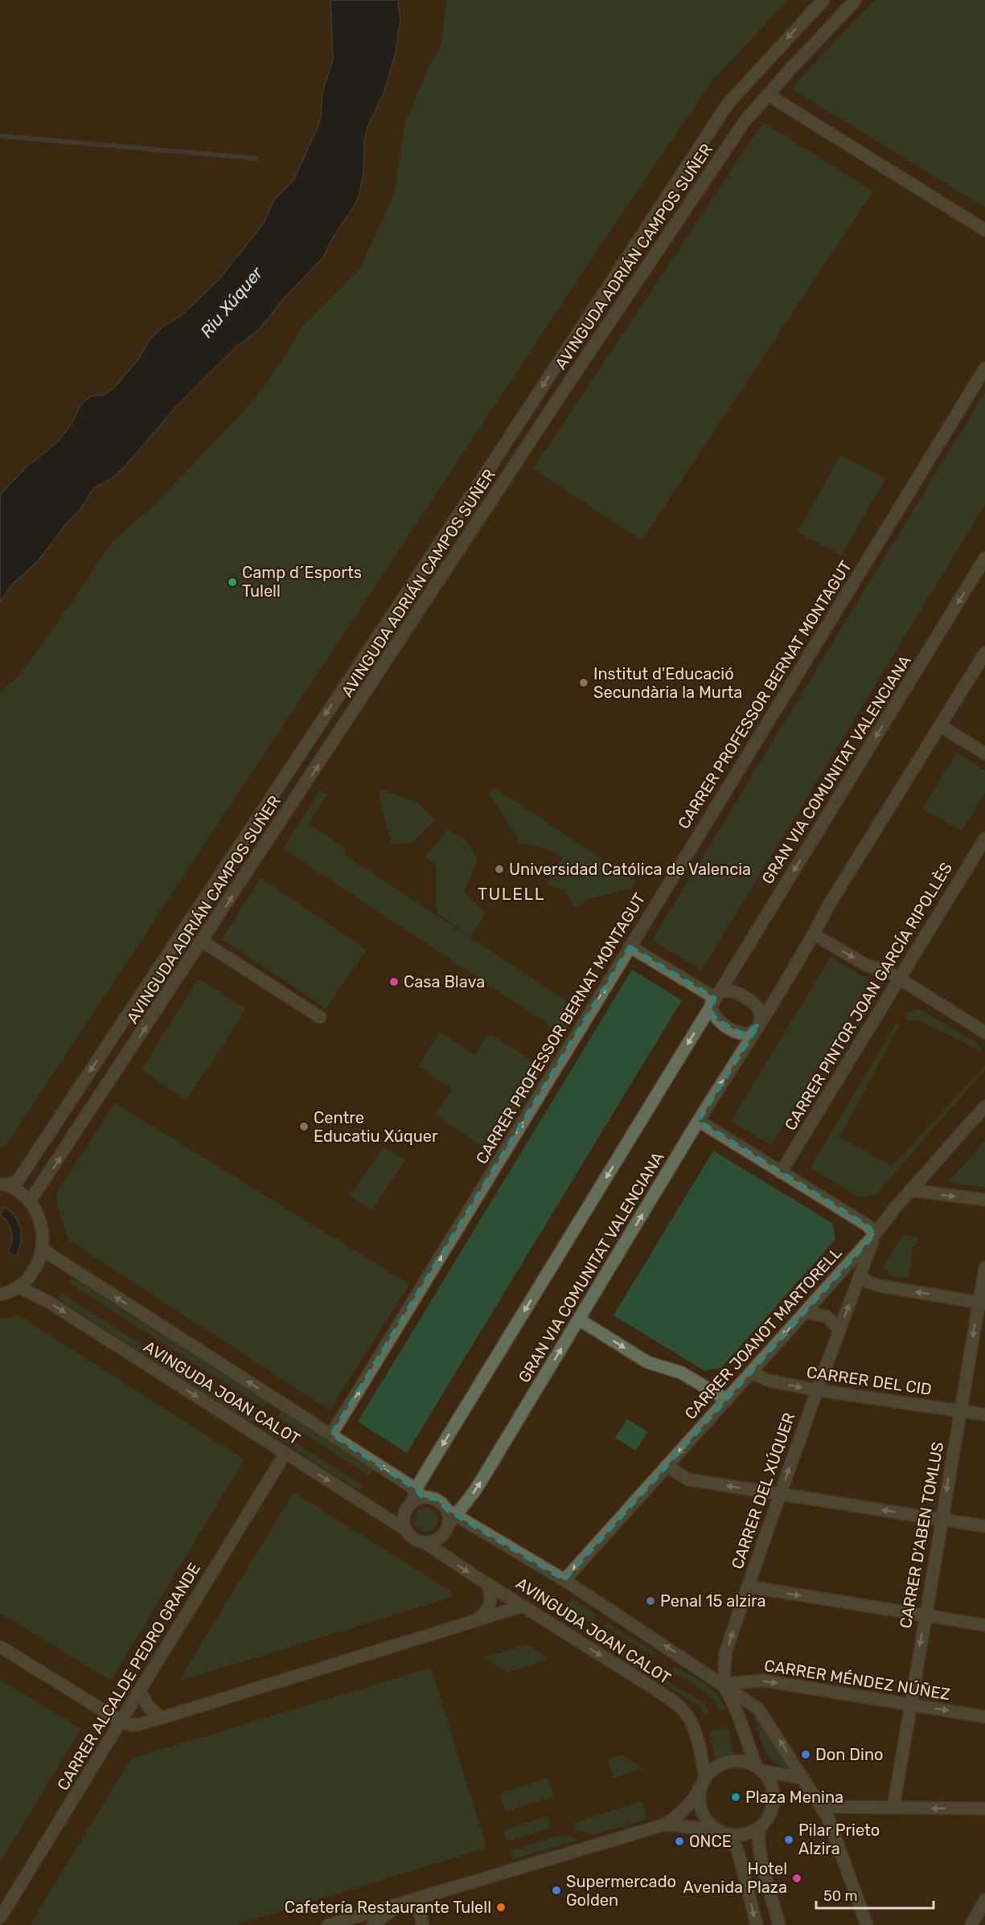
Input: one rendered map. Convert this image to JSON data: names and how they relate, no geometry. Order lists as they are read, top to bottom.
{
  "streets": {
    "street": [
      "AVINGUDA ADRIÁN CAMPOS SUÑER",
      "CARRER PROFESSOR BERNAT MONTAGUT",
      "GRAN VIA COMUNITAT VALENCIANA",
      "CARRER PINTOR JOAN GARCÍA RIPOLLÈS",
      "CARRER JOANOT MARTORELL",
      "CARRER DEL CID",
      "AVINGUDA JOAN CALOT",
      "CARRER DEL XÚQUER",
      "CARRER D'ABEN TOMLUS",
      "CARRER ALCALDE PEDRO GRANDE",
      "CARRER MÉNDEZ NÚÑEZ"
    ]
  },
  "crossings": [
    ["CARRER PROFESSOR BERNAT MONTAGUT", "AVINGUDA JOAN CALOT"],
    ["GRAN VIA COMUNITAT VALENCIANA", "AVINGUDA JOAN CALOT"],
    ["CARRER JOANOT MARTORELL", "CARRER DEL CID"],
    ["CARRER JOANOT MARTORELL", "AVINGUDA JOAN CALOT"],
    ["CARRER JOANOT MARTORELL", "CARRER DEL XÚQUER"],
    ["CARRER DEL CID", "CARRER DEL XÚQUER"],
    ["CARRER DEL CID", "CARRER D'ABEN TOMLUS"],
    ["AVINGUDA JOAN CALOT", "CARRER DEL XÚQUER"],
    ["AVINGUDA JOAN CALOT", "CARRER ALCALDE PEDRO GRANDE"],
    ["AVINGUDA JOAN CALOT", "CARRER MÉNDEZ NÚÑEZ"],
    ["CARRER DEL XÚQUER", "CARRER MÉNDEZ NÚÑEZ"],
    ["CARRER D'ABEN TOMLUS", "CARRER MÉNDEZ NÚÑEZ"]
  ],
  "one_way": [
    "CARRER PROFESSOR BERNAT MONTAGUT",
    "CARRER JOANOT MARTORELL",
    "CARRER DEL XÚQUER",
    "CARRER D'ABEN TOMLUS"
  ],
  "districts": ["TULELL"],
  "water": ["Riu Xúquer"],
  "places": [
    "Camp d´Esports Tulell",
    "Institut d'Educació Secundària la Murta",
    "Universidad Católica de Valencia",
    "Casa Blava",
    "Centre Educatiu Xúquer",
    "Penal 15 alzira",
    "Don Dino",
    "Plaza Menina",
    "Pilar Prieto Alzira",
    "ONCE",
    "Hotel Avenida Plaza",
    "Supermercado Golden",
    "Cafetería Restaurante Tulell"
  ],
  "scale_bar": "50 m"
}
